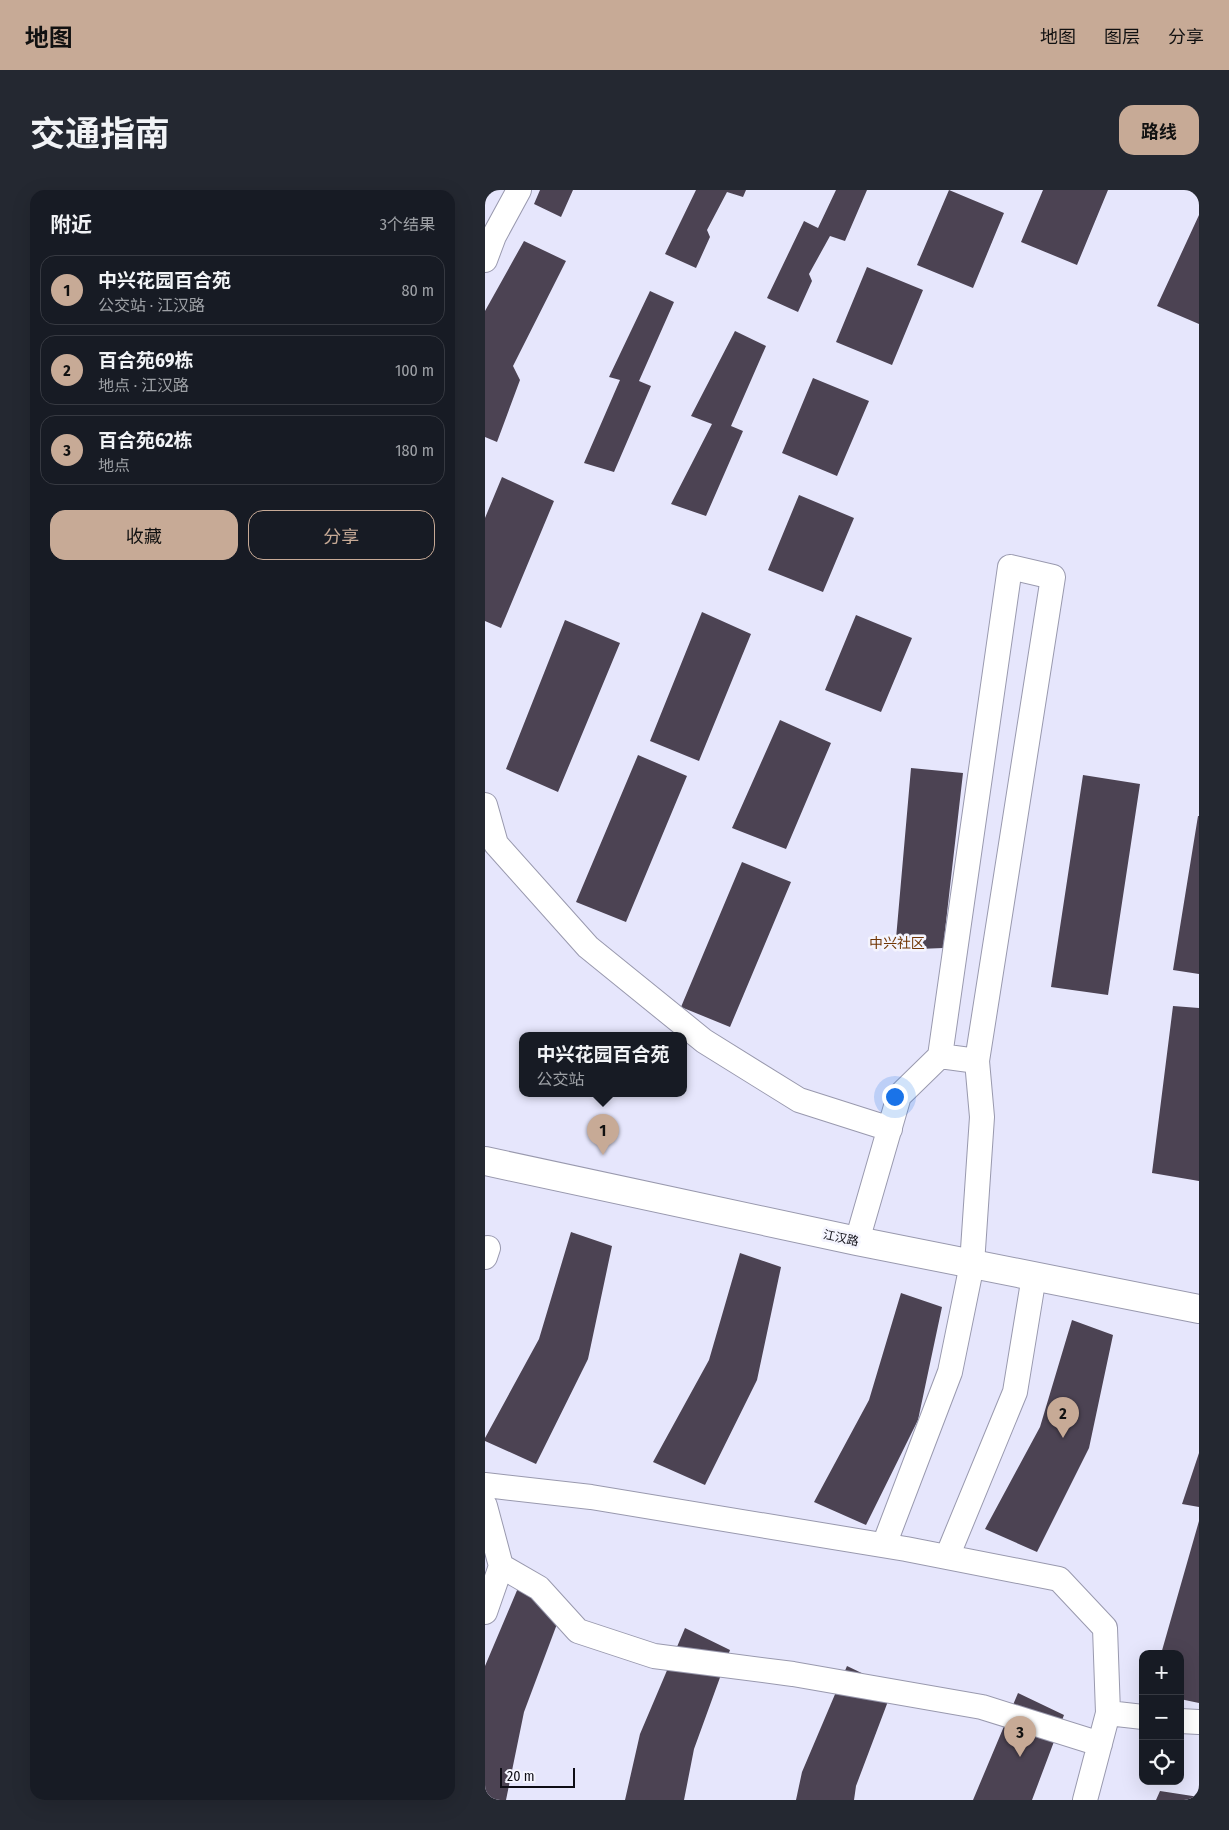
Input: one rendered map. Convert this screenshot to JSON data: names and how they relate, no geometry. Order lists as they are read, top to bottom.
{
  "streets": {
    "street": ["江汉路"]
  },
  "districts": ["中兴社区"],
  "scale_bar": "20 m",
  "page": {
    "header": "地图",
    "nav": ["地图", "图层", "分享"],
    "title": "交通指南",
    "buttons": [
      "路线",
      ["收藏", "分享"]
    ],
    "heading": ["附近", "3个结果"],
    "list": [
      {
        "mark": "1",
        "name": "中兴花园百合苑",
        "note": "公交站 · 江汉路",
        "value": "80 m"
      },
      {
        "mark": "2",
        "name": "百合苑69栋",
        "note": "地点 · 江汉路",
        "value": "100 m"
      },
      {
        "mark": "3",
        "name": "百合苑62栋",
        "note": "地点",
        "value": "180 m"
      }
    ],
    "popup": ["中兴花园百合苑", "公交站"],
    "pins": ["1", "2", "3"],
    "map_buttons": ["+", "−"],
    "scale": "20 m"
  }
}
